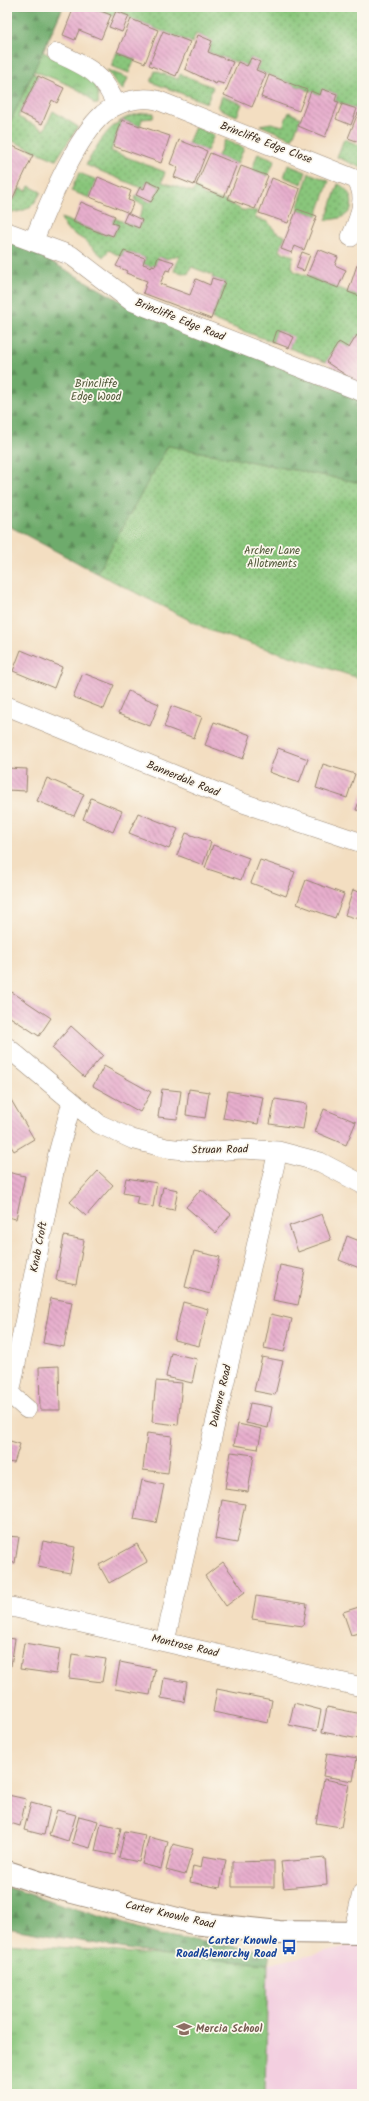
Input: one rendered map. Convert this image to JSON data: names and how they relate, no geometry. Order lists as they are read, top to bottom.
{
  "streets": {
    "street": [
      "Brincliffe Edge Close",
      "Brincliffe Edge Road",
      "Bannerdale Road",
      "Struan Road",
      "Knab Croft",
      "Dalmore Road",
      "Montrose Road",
      "Carter Knowle Road"
    ]
  },
  "crossings": [
    ["Brincliffe Edge Close", "Brincliffe Edge Road"],
    ["Struan Road", "Knab Croft"],
    ["Struan Road", "Dalmore Road"],
    ["Dalmore Road", "Montrose Road"]
  ],
  "parks": ["Brincliffe Edge Wood", "Archer Lane Allotments"],
  "places": {
    "bus stop": ["Carter Knowle Road/Glenorchy Road"],
    "school or university": ["Mercia School"]
  }
}
